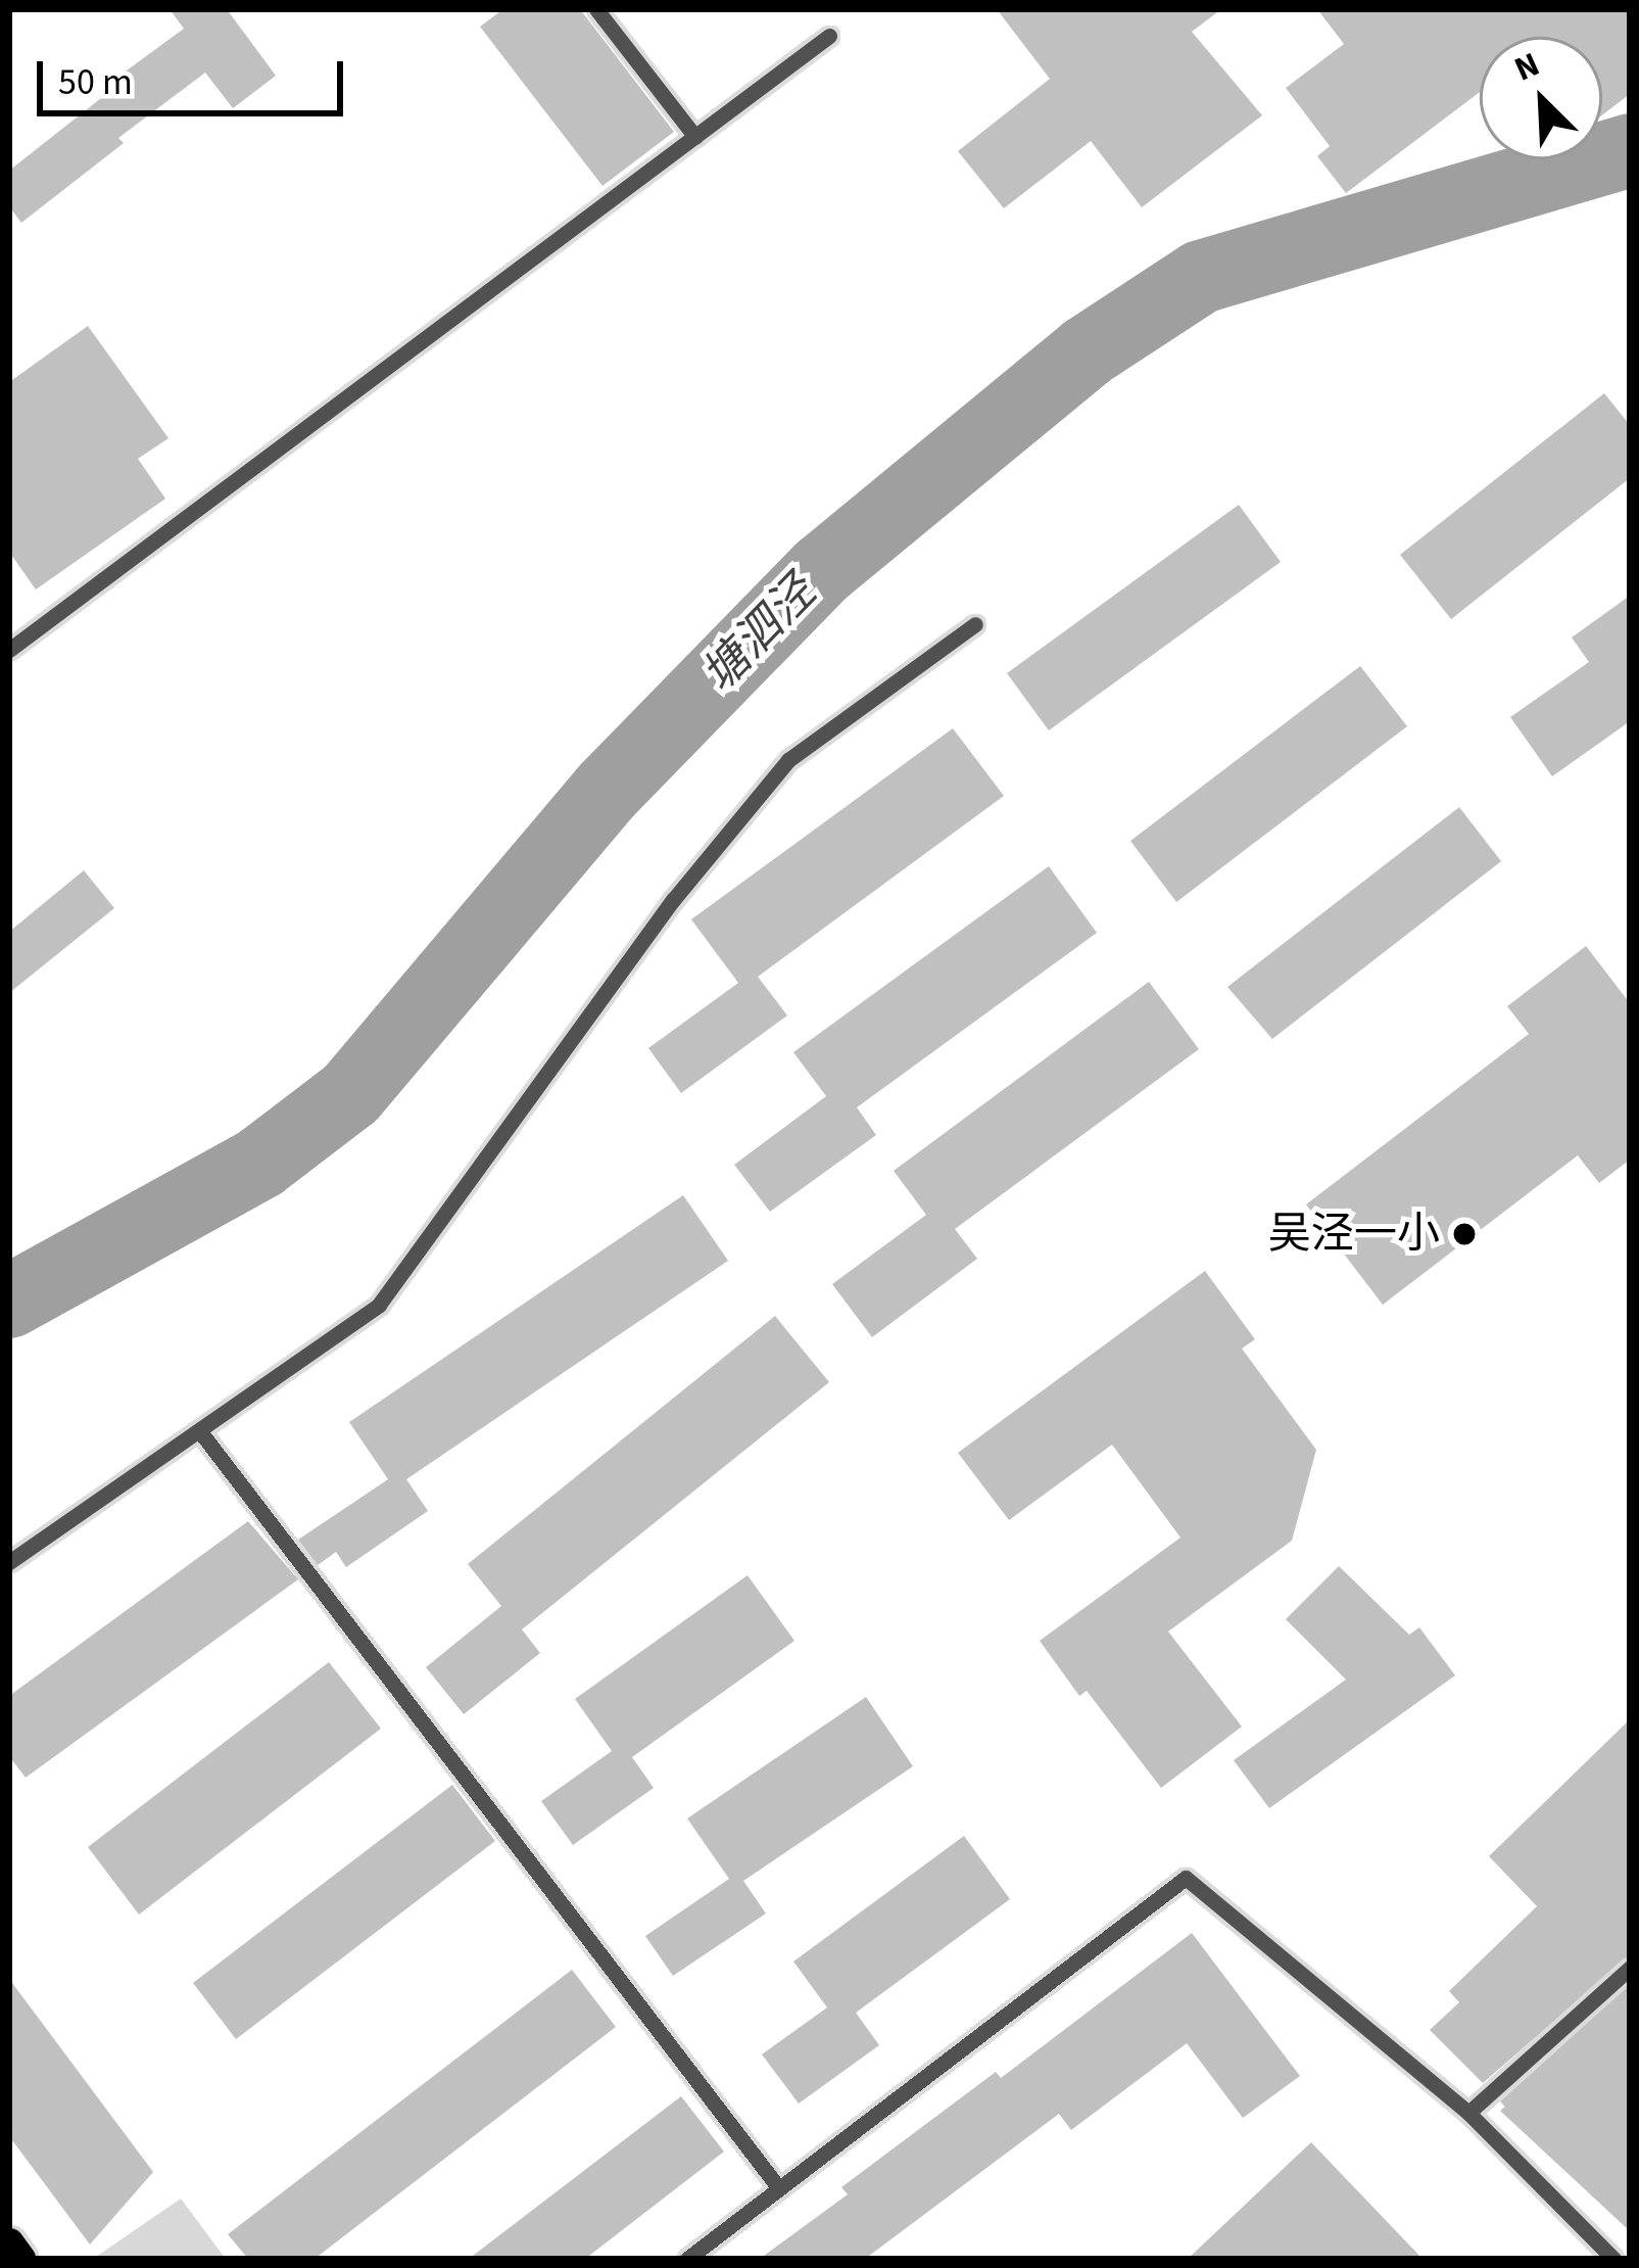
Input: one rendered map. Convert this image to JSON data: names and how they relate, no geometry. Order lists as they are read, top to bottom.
{
  "water": ["塘泗泾"],
  "places": ["吴泾一小"],
  "scale_bar": "50 m",
  "north": "top left"
}
